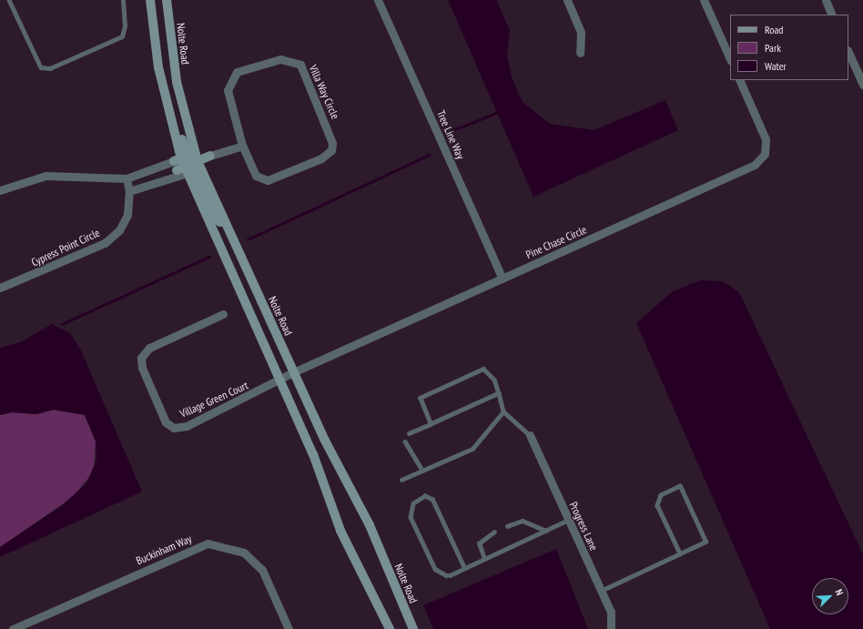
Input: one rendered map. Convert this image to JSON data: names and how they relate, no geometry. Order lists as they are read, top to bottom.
{
  "streets": {
    "street": [
      "Nolte Road",
      "Villa Way Circle",
      "Tree Line Way",
      "Pine Chase Circle",
      "Cypress Point Circle",
      "Village Green Court",
      "Progress Lane",
      "Buckinham Way"
    ]
  },
  "crossings": [
    ["Nolte Road", "Pine Chase Circle"],
    ["Tree Line Way", "Pine Chase Circle"],
    ["Pine Chase Circle", "Village Green Court"]
  ],
  "legend": ["Road", "Park", "Water"],
  "north": "top right"
}
